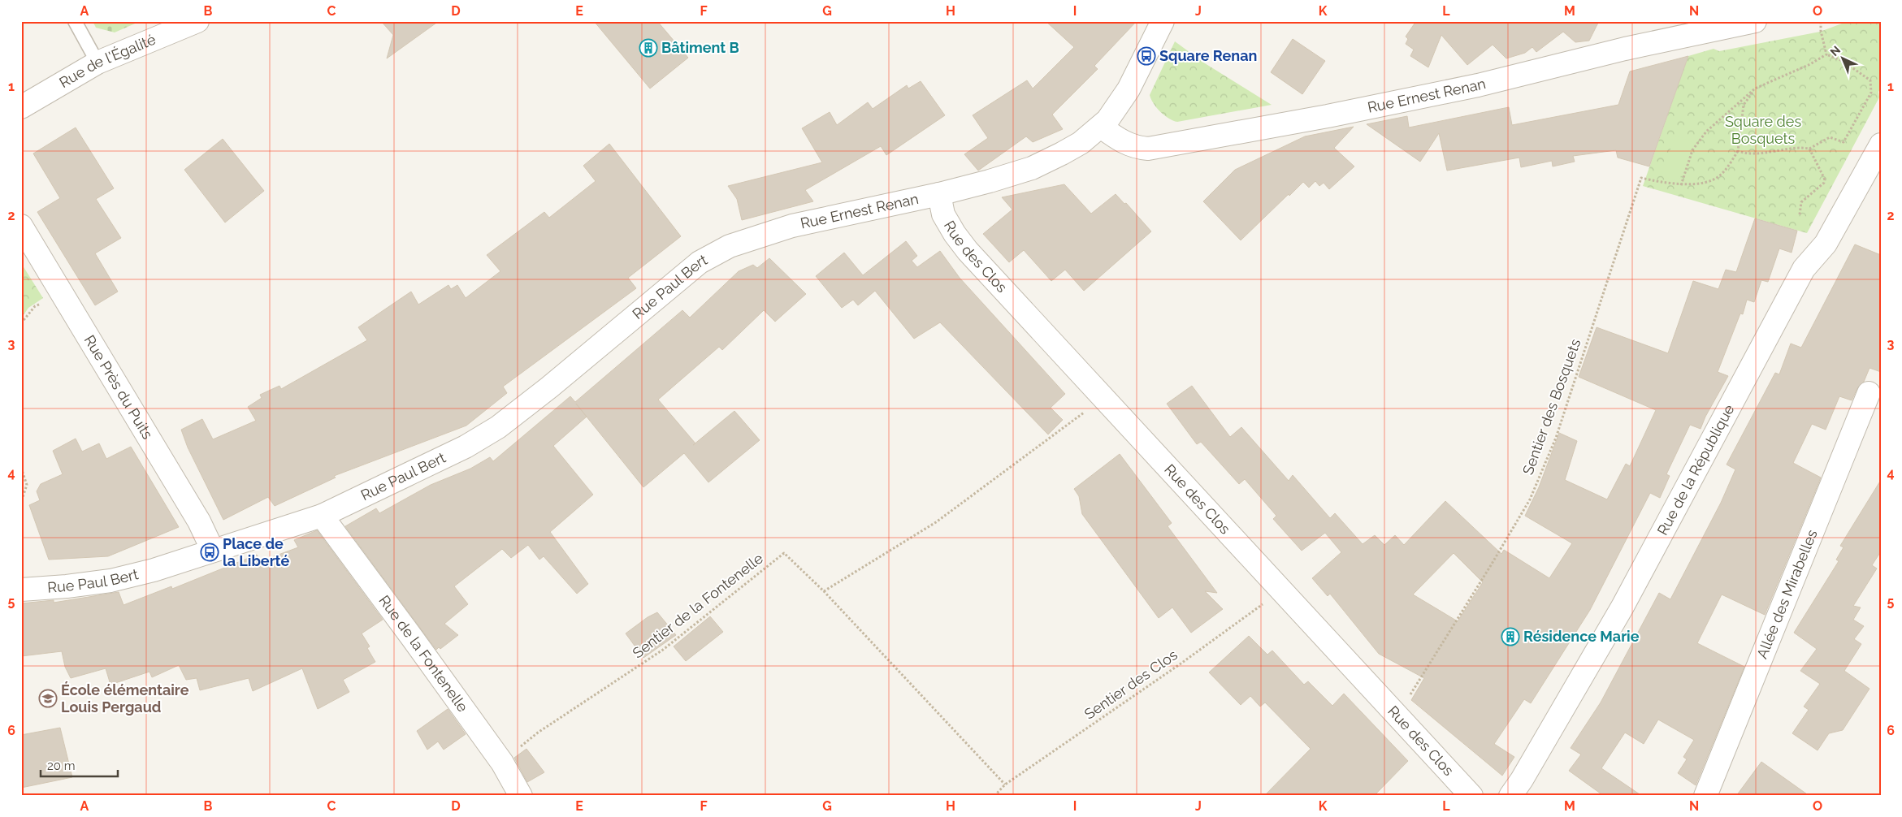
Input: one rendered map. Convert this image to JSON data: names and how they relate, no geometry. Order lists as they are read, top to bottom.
{
  "streets": {
    "street": [
      "Rue de l'Égalité",
      "Rue Ernest Renan",
      "Rue des Clos",
      "Rue Paul Bert",
      "Rue Près du Puits",
      "Rue de la République",
      "Allée des Mirabelles",
      "Rue de la Fontenelle"
    ],
    "path": ["Sentier des Bosquets", "Sentier de la Fontenelle", "Sentier des Clos"]
  },
  "crossings": [
    ["Rue Ernest Renan", "Rue des Clos"],
    ["Rue Ernest Renan", "Rue Paul Bert"],
    ["Rue des Clos", "Sentier des Bosquets"],
    ["Rue des Clos", "Sentier des Clos"],
    ["Rue Paul Bert", "Rue Près du Puits"],
    ["Rue Paul Bert", "Rue de la Fontenelle"]
  ],
  "parks": ["Square des Bosquets"],
  "places": {
    "building": ["Bâtiment B", "Résidence Marie"],
    "bus stop": ["Square Renan", "Place de la Liberté"],
    "school or university": ["École élémentaire Louis Pergaud"]
  },
  "scale_bar": "20 m",
  "north": "top left",
  "grid": {
    "columns": [
      "A",
      "B",
      "C",
      "D",
      "E",
      "F",
      "G",
      "H",
      "I",
      "J",
      "K",
      "L",
      "M",
      "N",
      "O"
    ],
    "rows": [
      "1",
      "2",
      "3",
      "4",
      "5",
      "6"
    ]
  }
}
